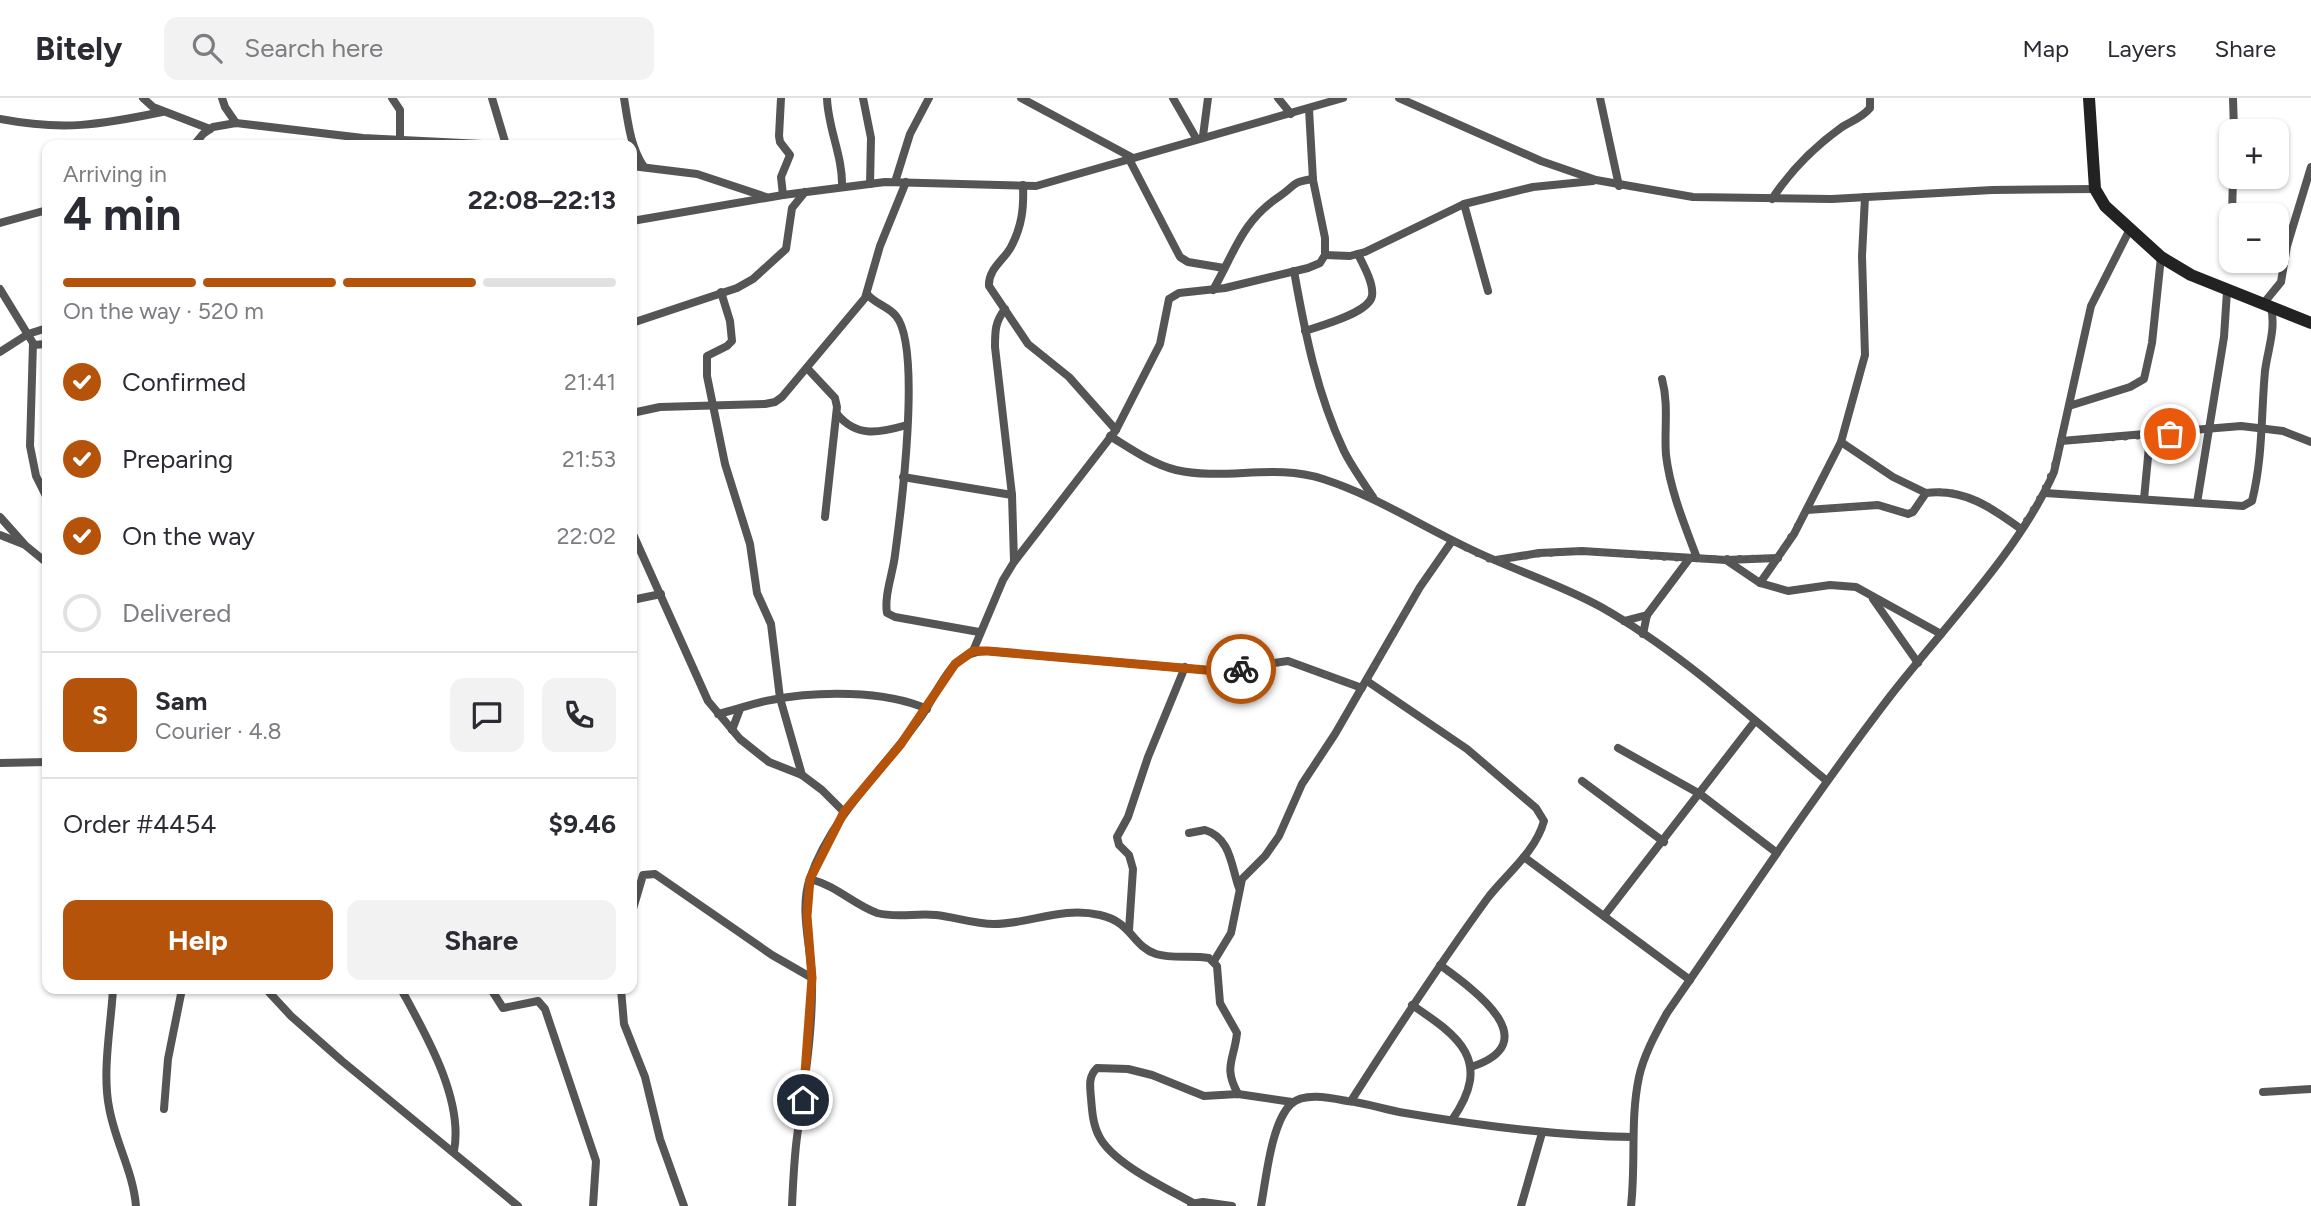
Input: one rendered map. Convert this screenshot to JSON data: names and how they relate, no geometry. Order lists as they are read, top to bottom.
{
  "page": {
    "header": "Bitely",
    "search": "Search here",
    "nav": ["Map", "Layers", "Share"],
    "map_buttons": ["+", "−"],
    "heading": ["4 min", "Arriving in", "22:08–22:13"],
    "panel": [
      "Sam",
      "Courier · 4.8",
      "Order #4454",
      "$9.46"
    ],
    "bar": "On the way · 520 m",
    "list": [
      ["Confirmed", "21:41"],
      ["Preparing", "21:53"],
      ["On the way", "22:02"],
      "Delivered"
    ],
    "round": "S",
    "buttons": ["Help", "Share"]
  }
}
